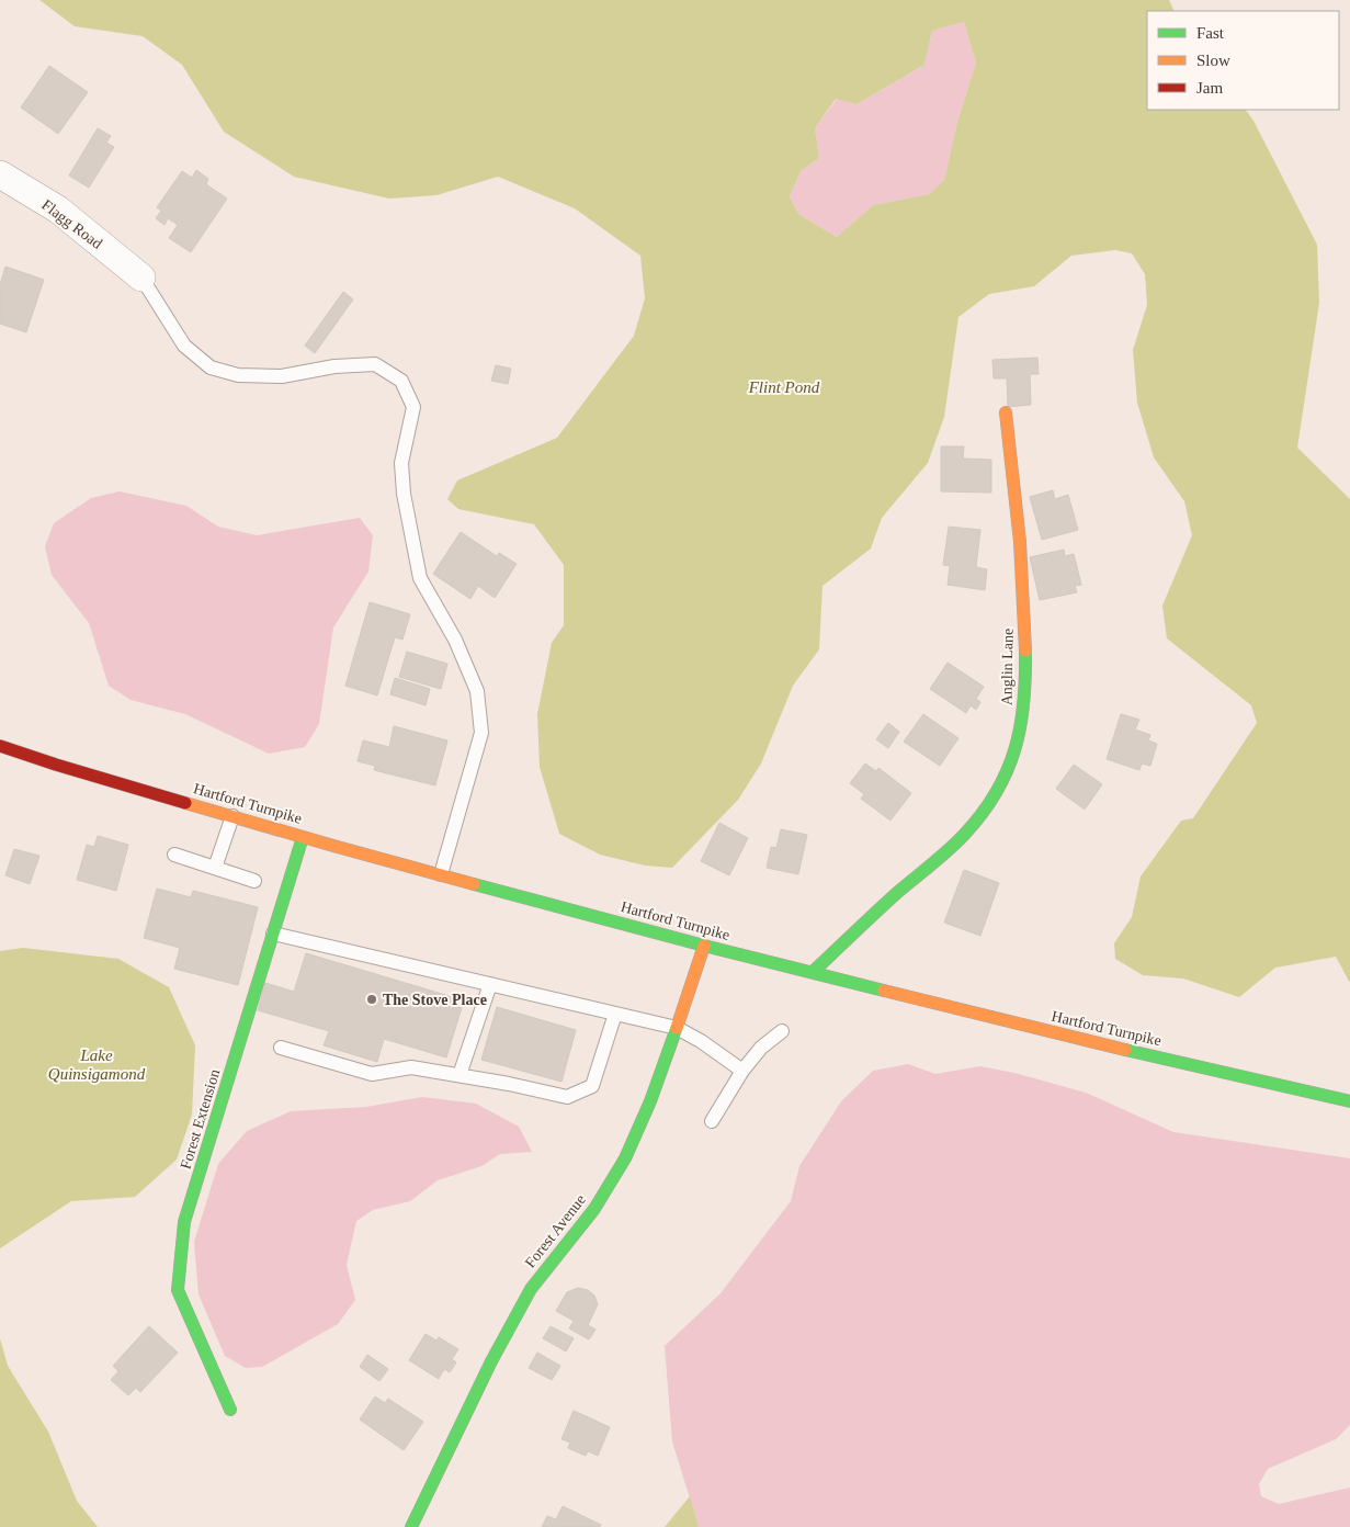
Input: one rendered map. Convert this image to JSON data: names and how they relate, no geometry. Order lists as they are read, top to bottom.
{
  "streets": {
    "street": [
      "Flagg Road",
      "Anglin Lane",
      "Hartford Turnpike",
      "Forest Extension",
      "Forest Avenue"
    ]
  },
  "crossings": [
    ["Anglin Lane", "Hartford Turnpike"],
    ["Hartford Turnpike", "Forest Extension"],
    ["Hartford Turnpike", "Forest Avenue"]
  ],
  "water": ["Flint Pond", "Lake Quinsigamond"],
  "places": ["The Stove Place"],
  "legend": ["Fast", "Slow", "Jam"]
}
